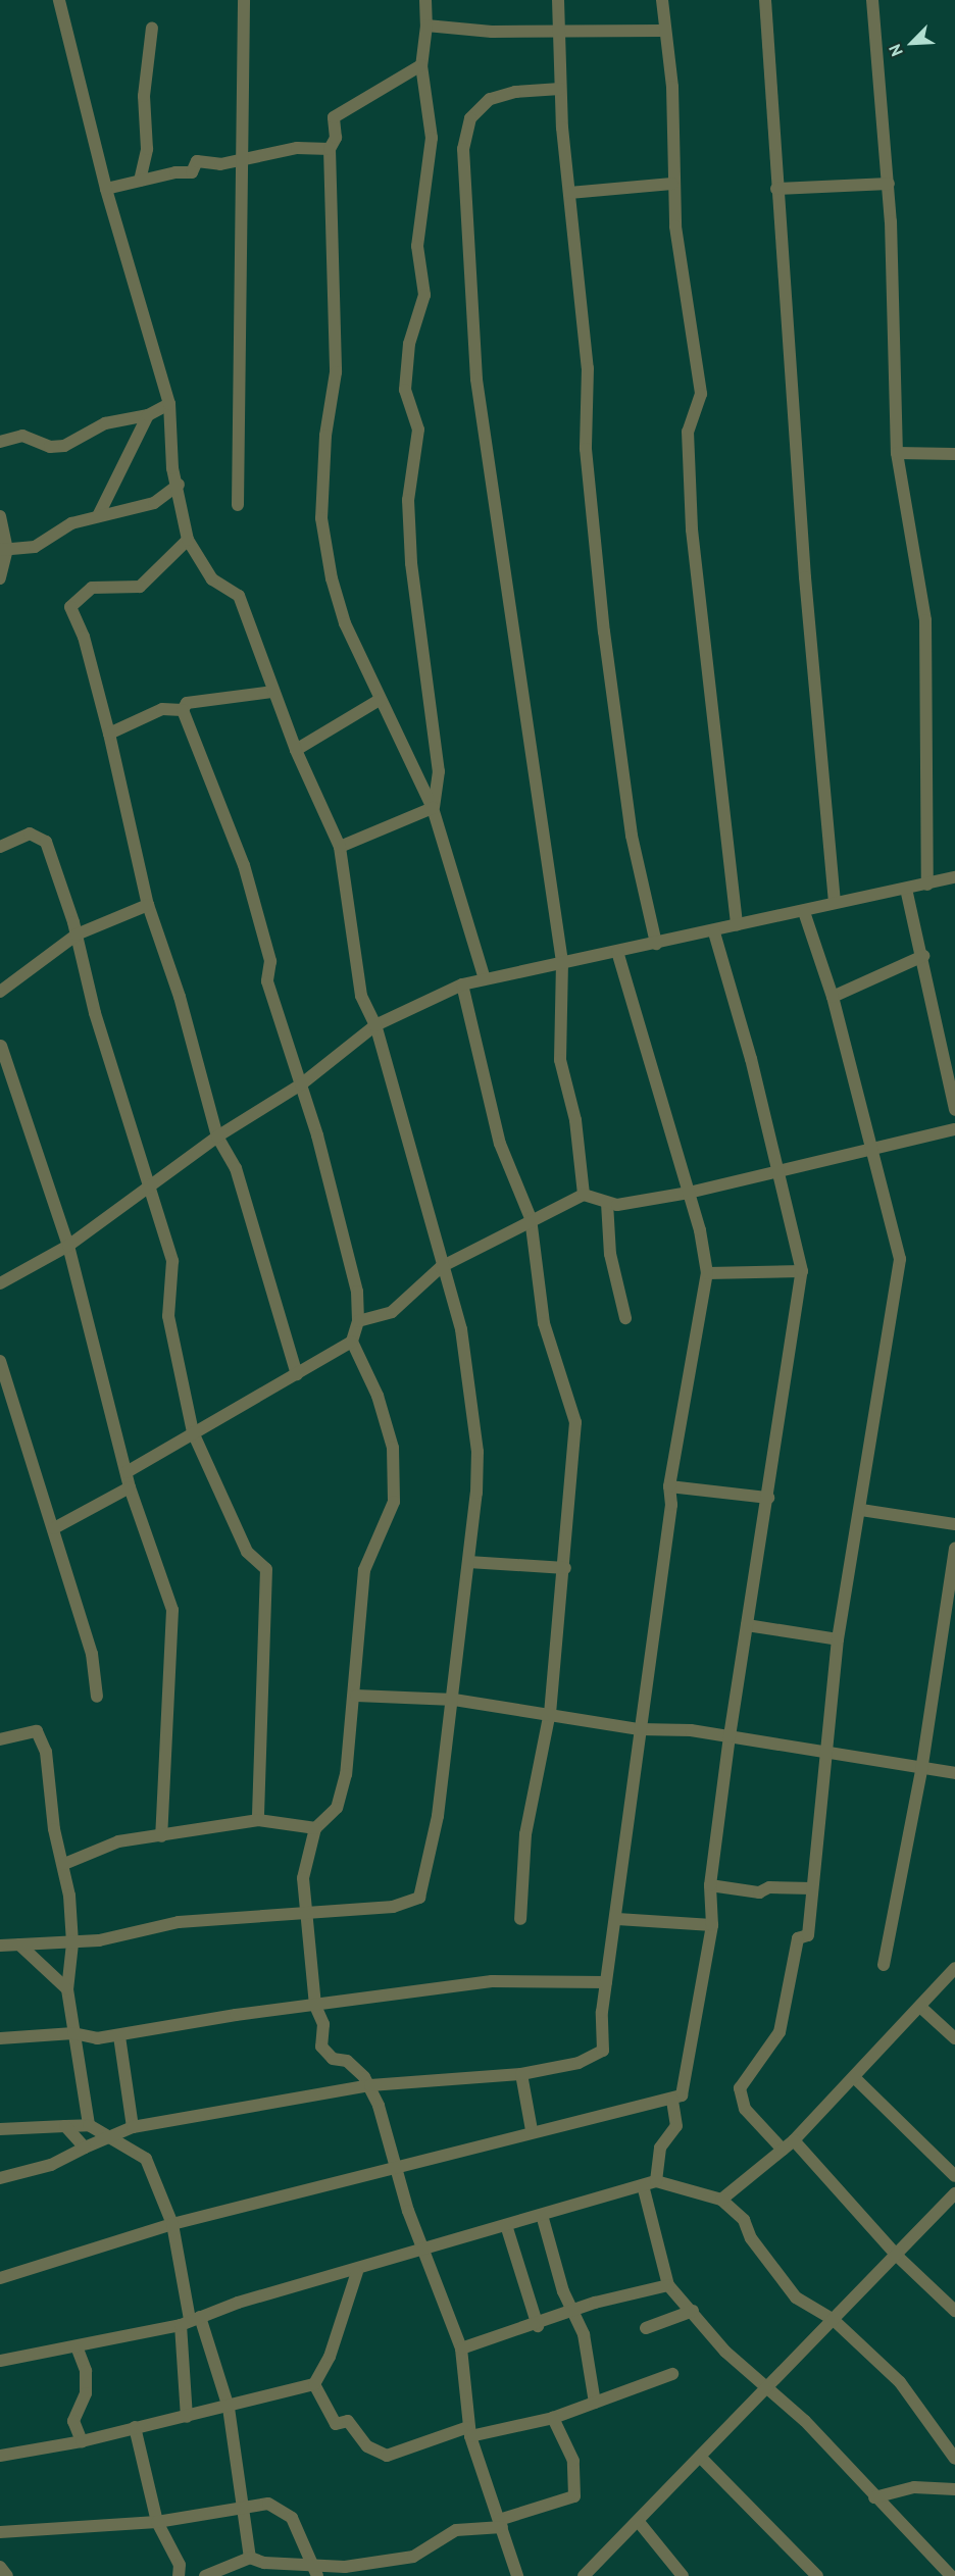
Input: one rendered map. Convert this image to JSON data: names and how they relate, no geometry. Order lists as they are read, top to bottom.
{
  "north": "bottom left"
}
